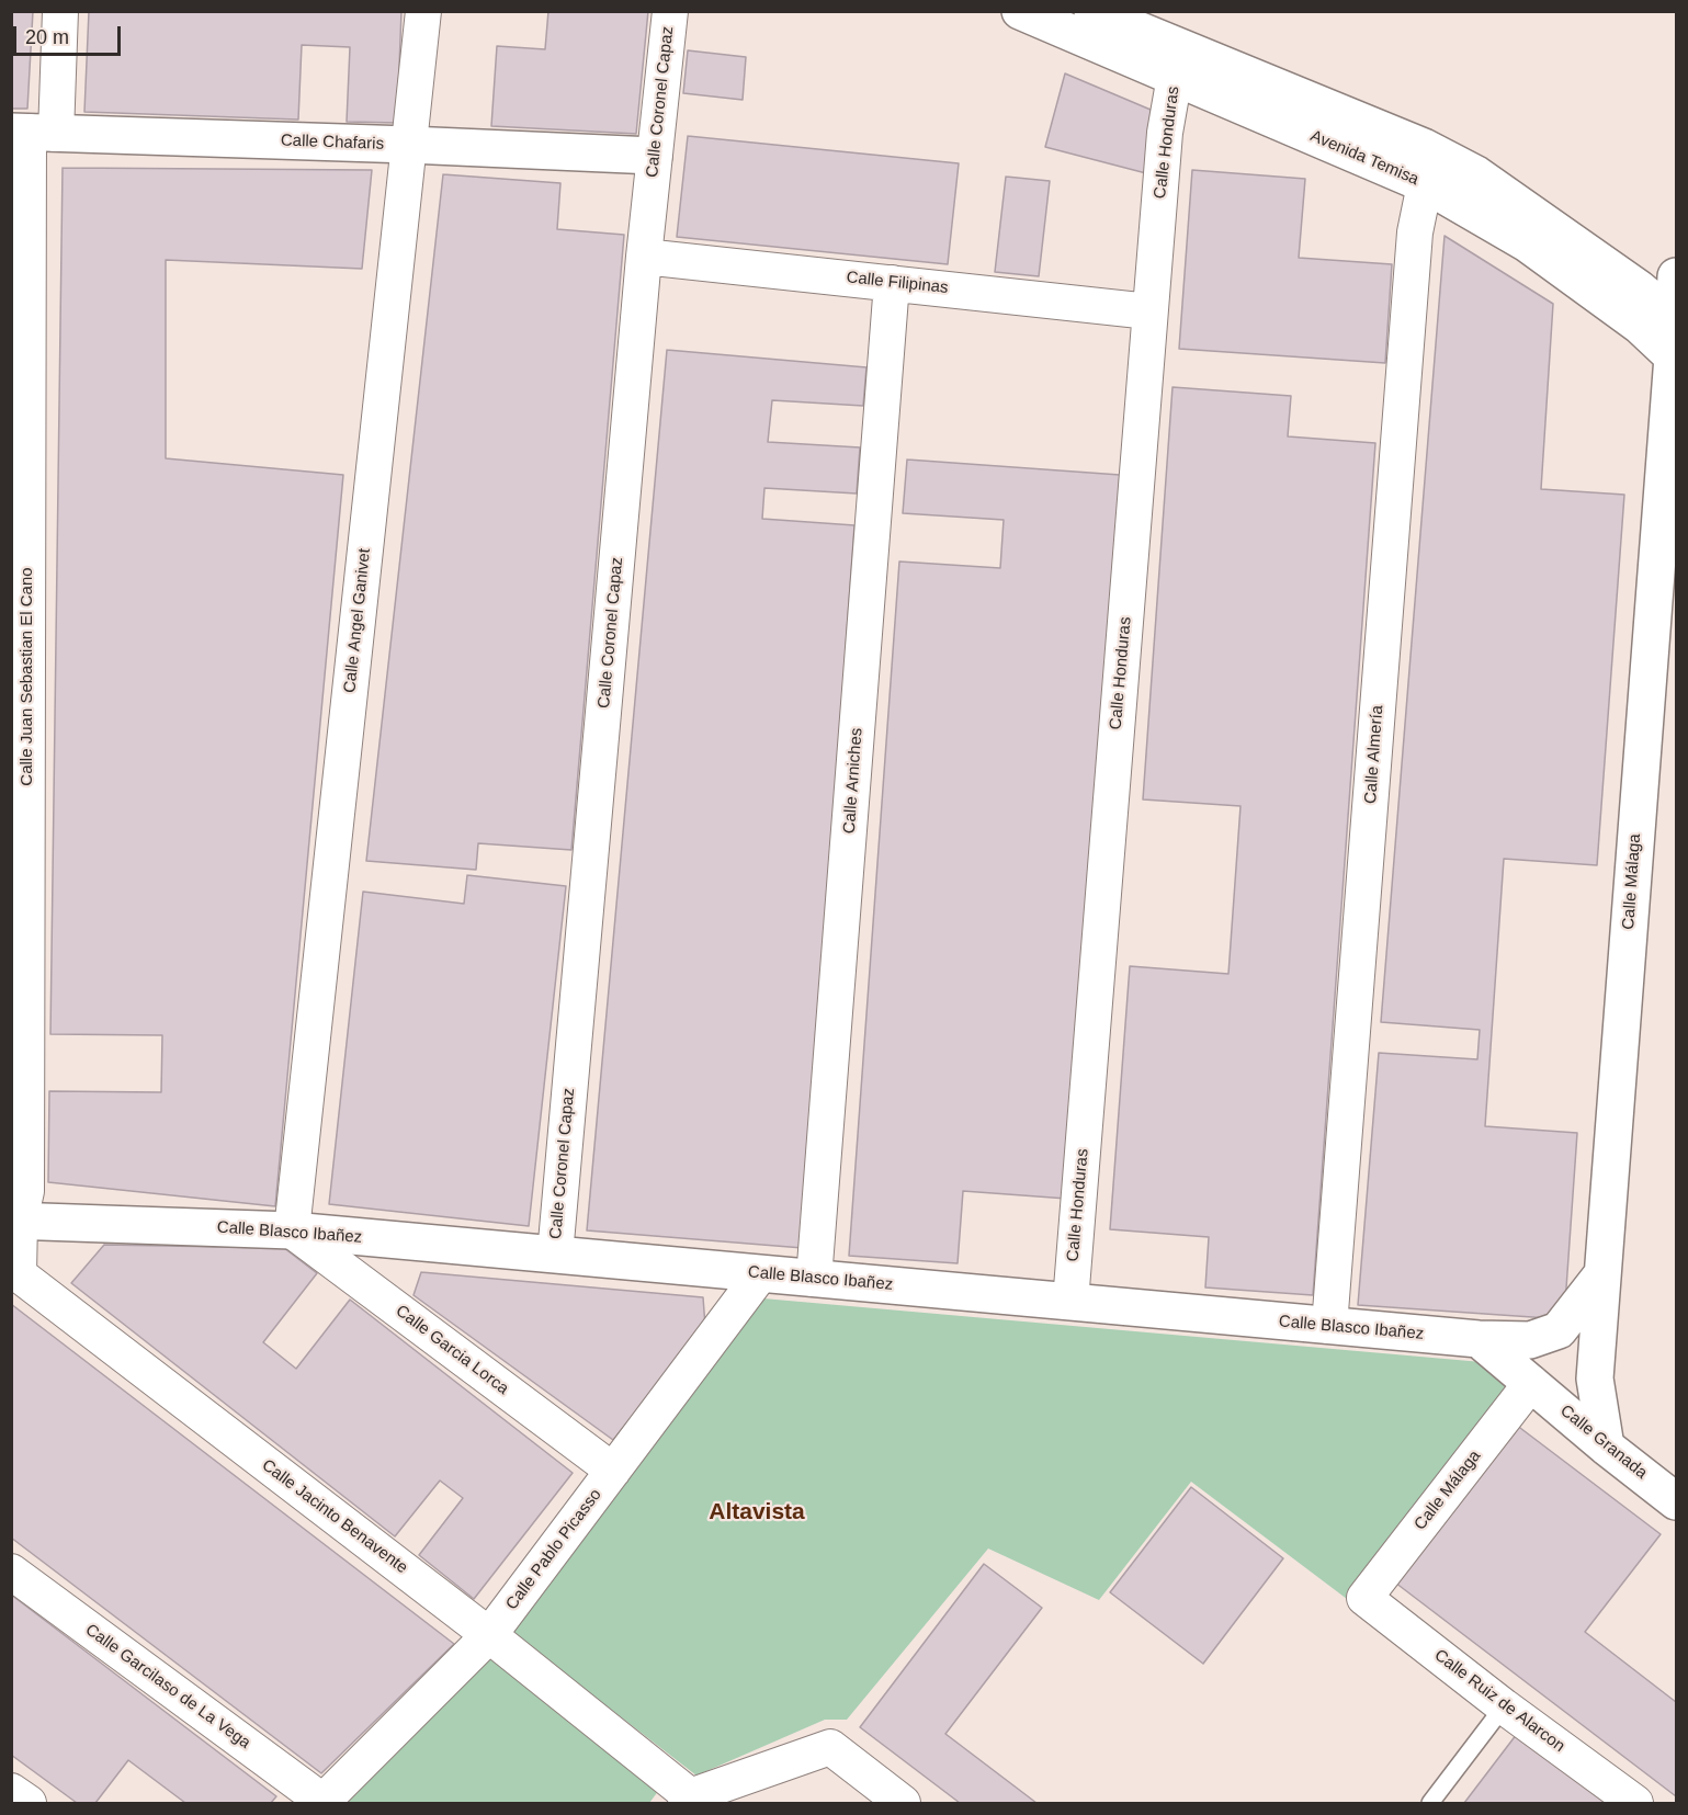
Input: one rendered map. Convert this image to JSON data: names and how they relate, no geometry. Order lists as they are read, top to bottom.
{
  "streets": {
    "street": [
      "Calle Coronel Capaz",
      "Calle Chafaris",
      "Calle Honduras",
      "Avenida Temisa",
      "Calle Filipinas",
      "Calle Angel Ganivet",
      "Calle Juan Sebastian El Cano",
      "Calle Almería",
      "Calle Arniches",
      "Calle Málaga",
      "Calle Blasco Ibañez",
      "Calle Garcia Lorca",
      "Calle Granada",
      "Calle Jacinto Benavente",
      "Calle Pablo Picasso",
      "Calle Garcilaso de La Vega",
      "Calle Ruiz de Alarcon"
    ]
  },
  "crossings": [
    ["Calle Coronel Capaz", "Calle Chafaris"],
    ["Calle Coronel Capaz", "Calle Filipinas"],
    ["Calle Coronel Capaz", "Calle Blasco Ibañez"],
    ["Calle Chafaris", "Calle Angel Ganivet"],
    ["Calle Chafaris", "Calle Juan Sebastian El Cano"],
    ["Calle Honduras", "Avenida Temisa"],
    ["Calle Honduras", "Calle Filipinas"],
    ["Calle Honduras", "Calle Blasco Ibañez"],
    ["Avenida Temisa", "Calle Almería"],
    ["Avenida Temisa", "Calle Málaga"],
    ["Calle Filipinas", "Calle Arniches"],
    ["Calle Angel Ganivet", "Calle Blasco Ibañez"],
    ["Calle Angel Ganivet", "Calle Garcia Lorca"],
    ["Calle Juan Sebastian El Cano", "Calle Blasco Ibañez"],
    ["Calle Juan Sebastian El Cano", "Calle Jacinto Benavente"],
    ["Calle Almería", "Calle Blasco Ibañez"],
    ["Calle Arniches", "Calle Blasco Ibañez"],
    ["Calle Málaga", "Calle Blasco Ibañez"],
    ["Calle Málaga", "Calle Granada"],
    ["Calle Málaga", "Calle Ruiz de Alarcon"],
    ["Calle Blasco Ibañez", "Calle Garcia Lorca"],
    ["Calle Blasco Ibañez", "Calle Granada"],
    ["Calle Blasco Ibañez", "Calle Jacinto Benavente"],
    ["Calle Blasco Ibañez", "Calle Pablo Picasso"],
    ["Calle Garcia Lorca", "Calle Pablo Picasso"],
    ["Calle Jacinto Benavente", "Calle Pablo Picasso"],
    ["Calle Pablo Picasso", "Calle Garcilaso de La Vega"]
  ],
  "districts": ["Altavista"],
  "scale_bar": "20 m"
}
